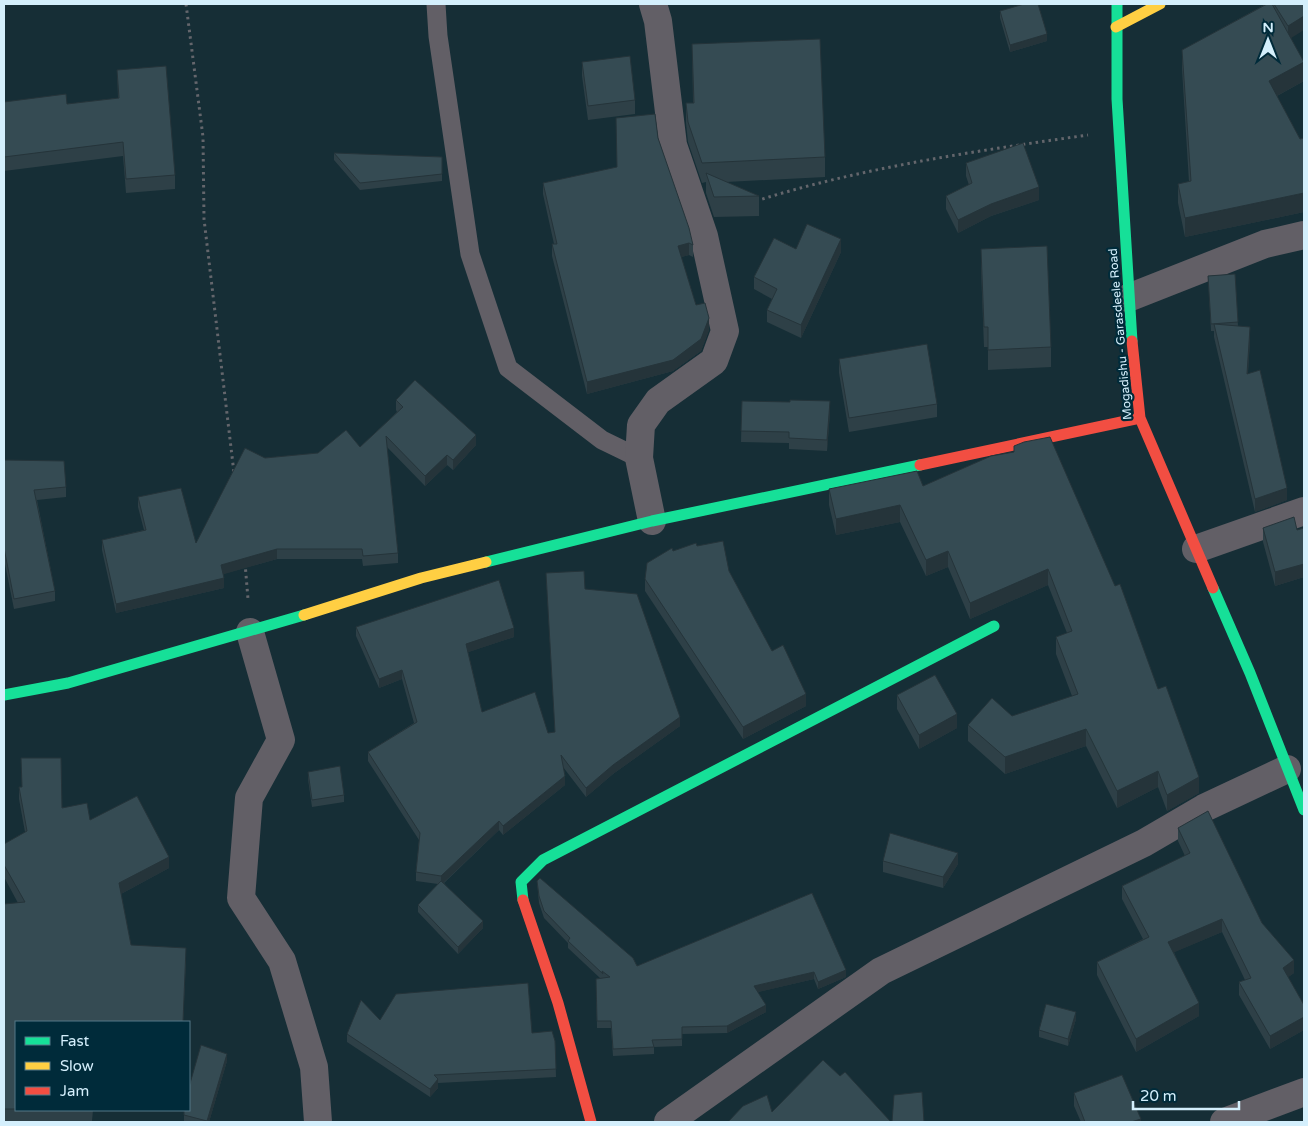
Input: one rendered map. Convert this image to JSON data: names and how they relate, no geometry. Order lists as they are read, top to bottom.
{
  "streets": {
    "street": ["Mogadishu - Garasdeele Road"]
  },
  "legend": ["Fast", "Slow", "Jam"],
  "scale_bar": "20 m",
  "north": "top"
}
